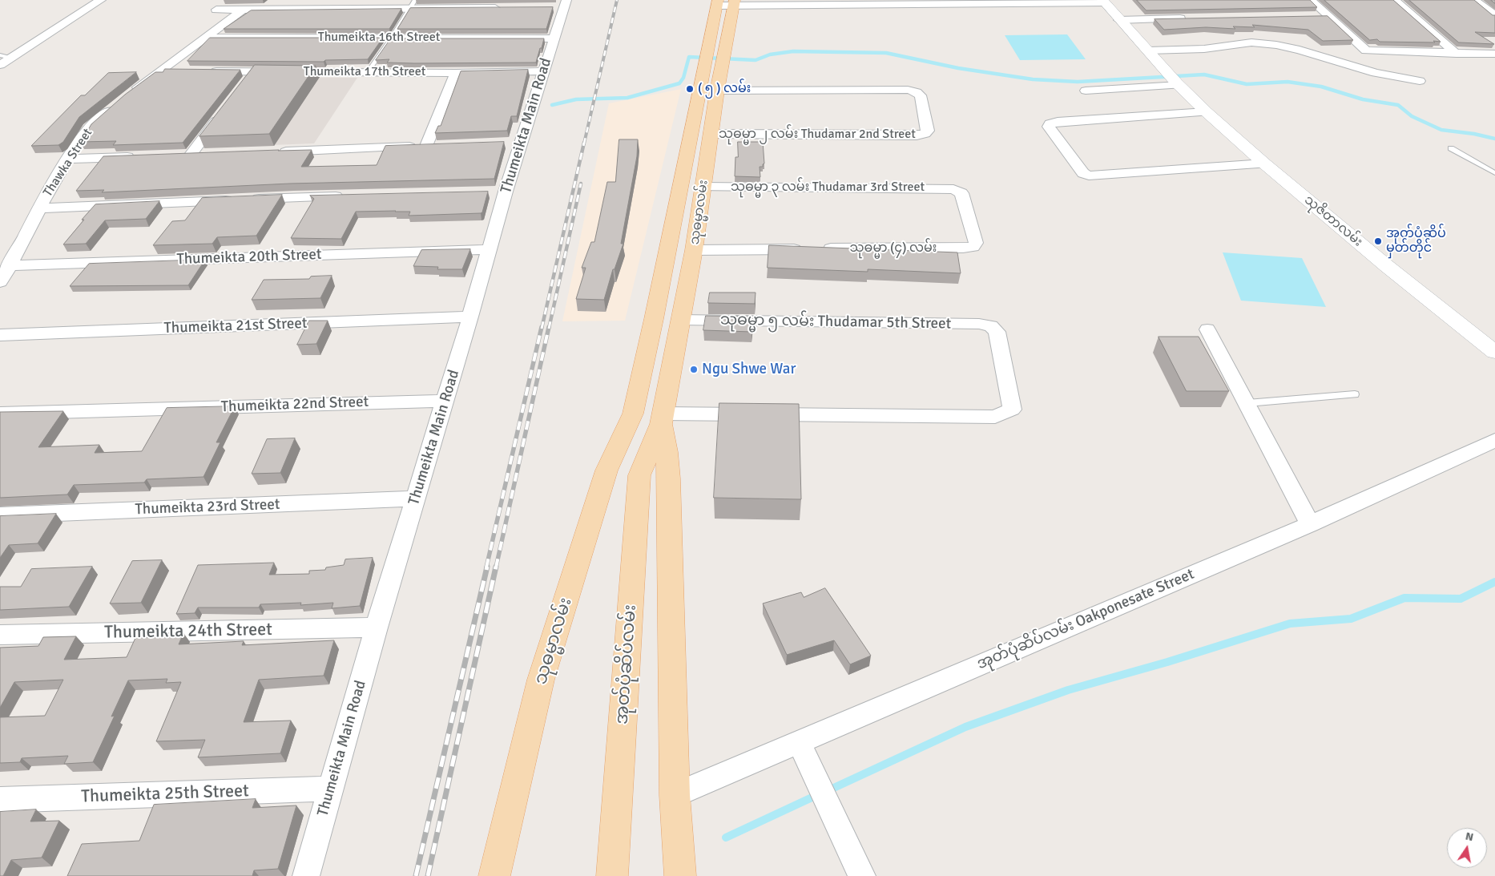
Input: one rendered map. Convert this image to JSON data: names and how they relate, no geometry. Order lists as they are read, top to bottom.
{
  "streets": {
    "main road": ["သုဓမ္မာလမ်း", "သုဇိတာလမ်း", "အုတ်ပုံဆိပ်လမ်း"],
    "street": [
      "Thumeikta 16th Street",
      "Thumeikta 17th Street",
      "Thumeikta Main Road",
      "သုဓမ္မာ ၂ လမ်း Thudamar 2nd Street",
      "Thawka Street",
      "သုဓမ္မာ ၃ လမ်း Thudamar 3rd Street",
      "သုဓမ္မာ (၄) လမ်း",
      "Thumeikta 20th Street",
      "သုဓမ္မာ ၅ လမ်း Thudamar 5th Street",
      "Thumeikta 21st Street",
      "Thumeikta 22nd Street",
      "Thumeikta 23rd Street",
      "အုတ်ပုံဆိပ်လမ်း Oakponesate Street",
      "Thumeikta 24th Street",
      "Thumeikta 25th Street"
    ]
  },
  "crossings": [
    ["Thumeikta 16th Street", "Thumeikta Main Road"],
    ["Thumeikta 17th Street", "Thumeikta Main Road"],
    ["Thumeikta Main Road", "Thumeikta 20th Street"],
    ["Thumeikta Main Road", "Thumeikta 21st Street"],
    ["Thumeikta Main Road", "Thumeikta 22nd Street"],
    ["Thumeikta Main Road", "Thumeikta 23rd Street"],
    ["Thumeikta Main Road", "Thumeikta 24th Street"],
    ["Thumeikta Main Road", "Thumeikta 25th Street"],
    ["သုဓမ္မာ ၂ လမ်း Thudamar 2nd Street", "သုဓမ္မာလမ်း"],
    ["Thawka Street", "Thumeikta 20th Street"],
    ["သုဓမ္မာ ၃ လမ်း Thudamar 3rd Street", "သုဓမ္မာလမ်း"],
    ["သုဓမ္မာ ၃ လမ်း Thudamar 3rd Street", "သုဓမ္မာ (၄) လမ်း"],
    ["သုဓမ္မာလမ်း", "သုဓမ္မာ ၅ လမ်း Thudamar 5th Street"],
    ["သုဓမ္မာလမ်း", "အုတ်ပုံဆိပ်လမ်း Oakponesate Street"],
    ["သုဓမ္မာလမ်း", "အုတ်ပုံဆိပ်လမ်း"]
  ],
  "places": ["( ၅ ) လမ်း", "အုတ်ပုံဆိပ် မှတ်တိုင်", "Ngu Shwe War"],
  "north": "top"
}
